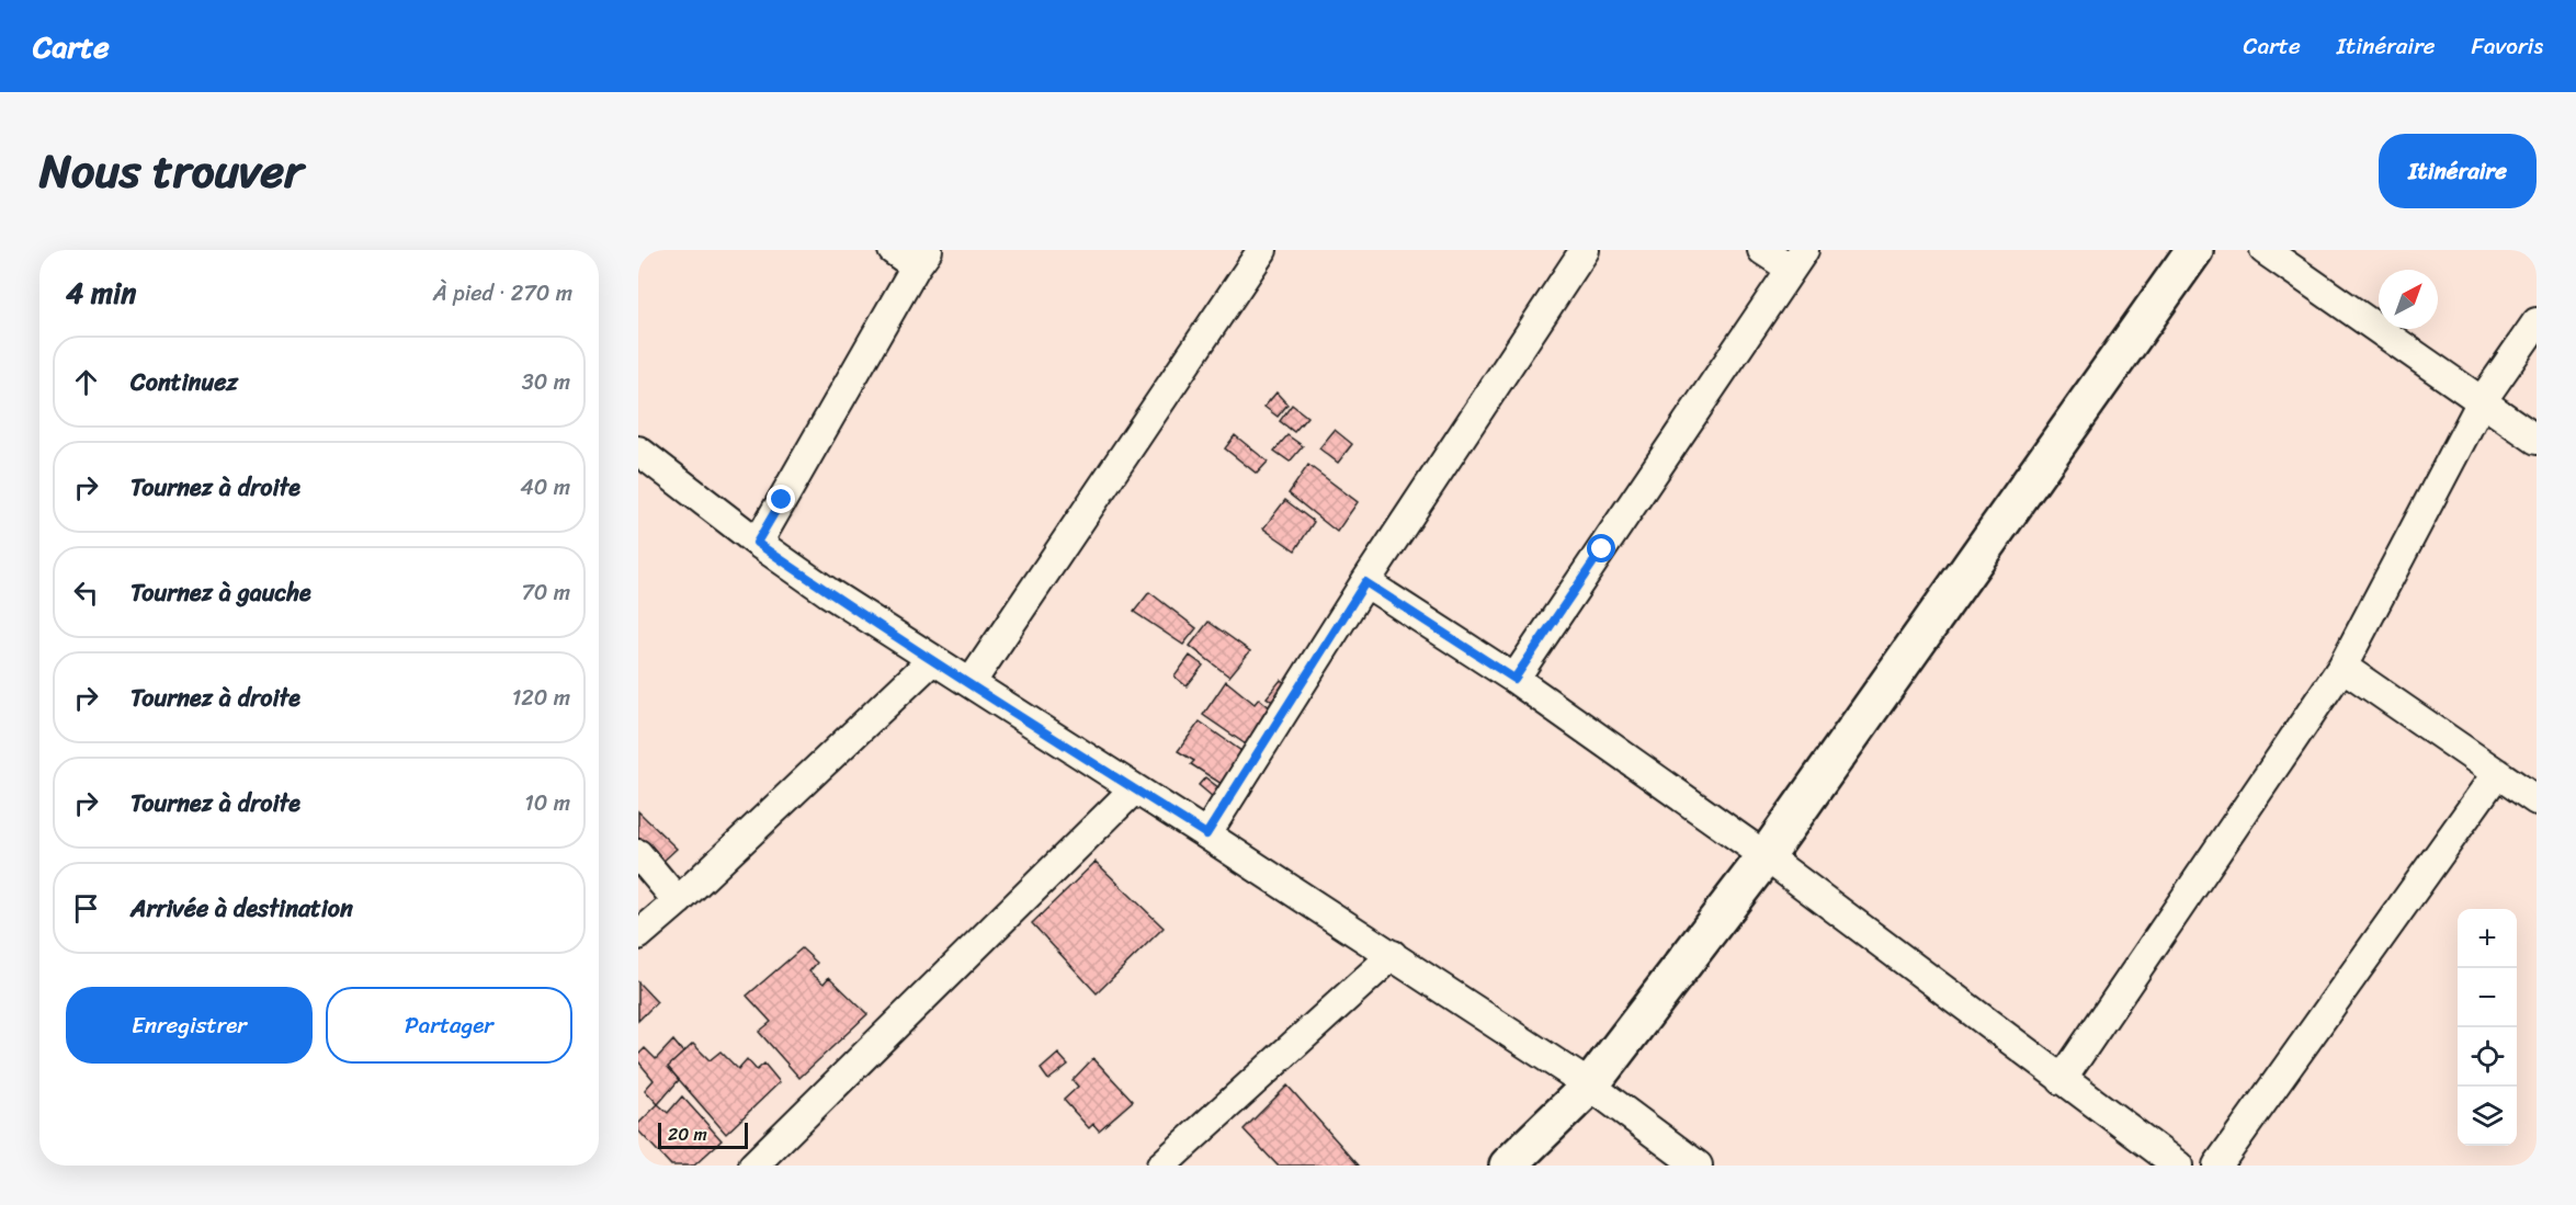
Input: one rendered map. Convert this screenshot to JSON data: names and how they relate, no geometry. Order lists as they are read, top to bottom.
{
  "scale_bar": "20 m",
  "north": "top right",
  "page": {
    "header": "Carte",
    "nav": ["Carte", "Itinéraire", "Favoris"],
    "title": "Nous trouver",
    "buttons": [
      "Itinéraire",
      ["Enregistrer", "Partager"]
    ],
    "heading": ["4 min", "À pied · 270 m"],
    "list": [
      ["Continuez", "30 m"],
      ["Tournez à droite", "40 m"],
      ["Tournez à gauche", "70 m"],
      ["Tournez à droite", "120 m"],
      ["Tournez à droite", "10 m"],
      "Arrivée à destination"
    ],
    "map_buttons": ["+", "−"],
    "scale": "20 m"
  }
}
